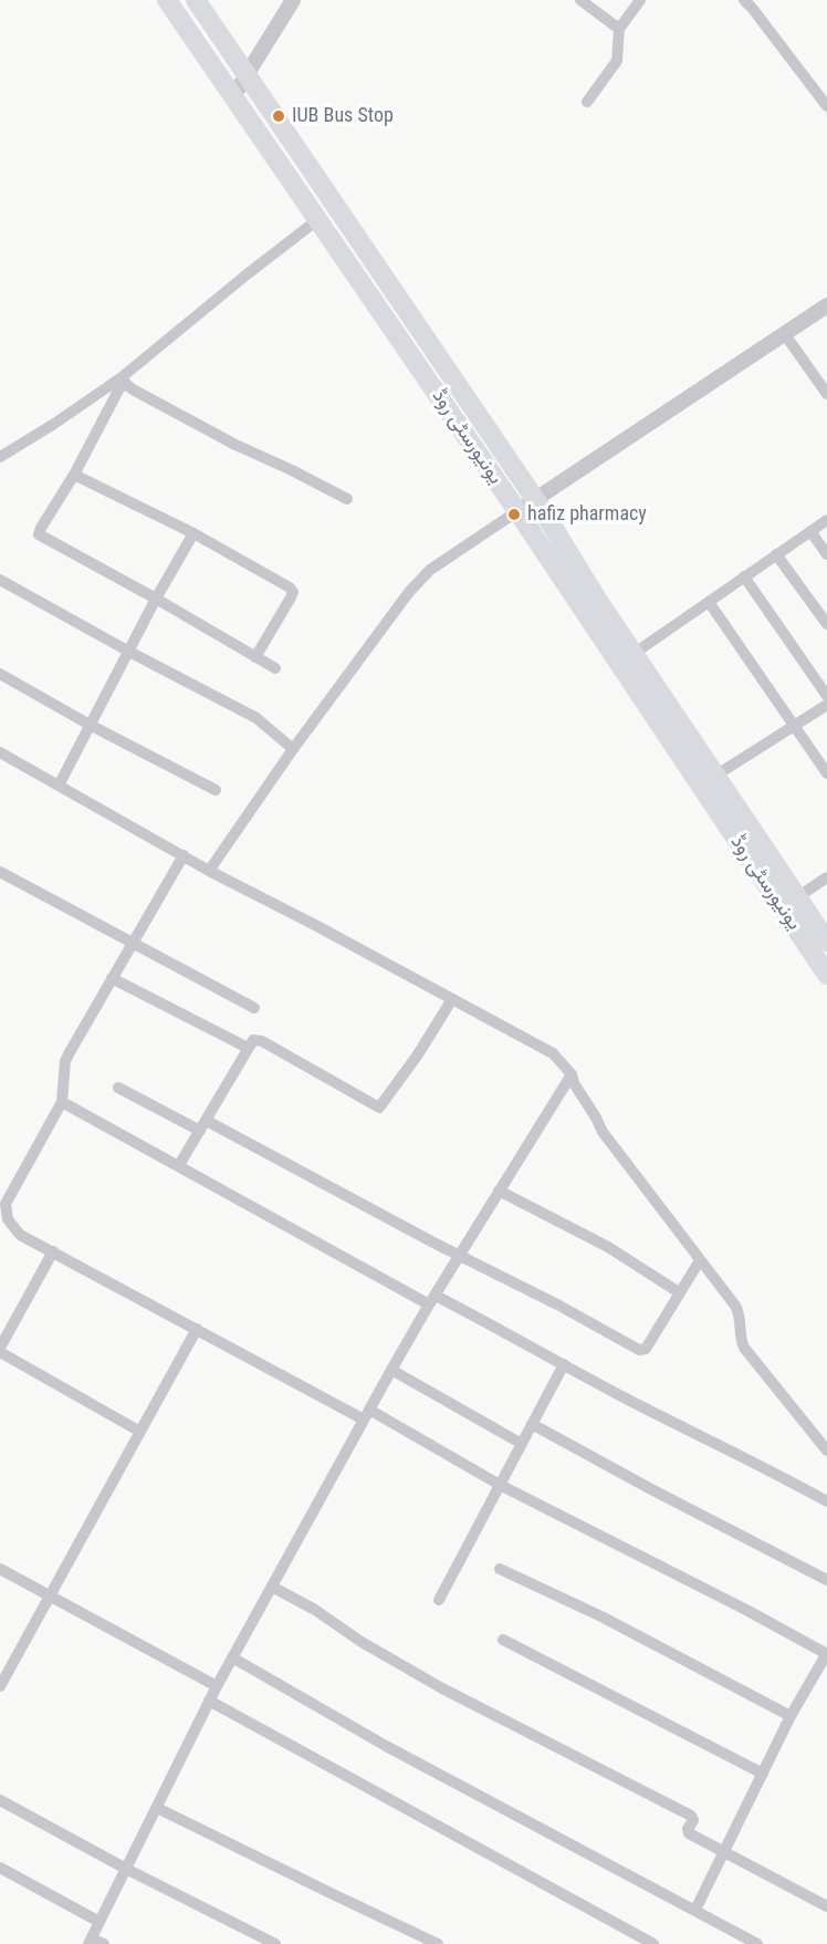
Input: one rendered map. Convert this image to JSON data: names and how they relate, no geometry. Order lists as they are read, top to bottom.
{
  "streets": {
    "highway": ["یونیورسٹی روڈ"]
  },
  "places": ["IUB Bus Stop", "hafiz pharmacy"]
}
